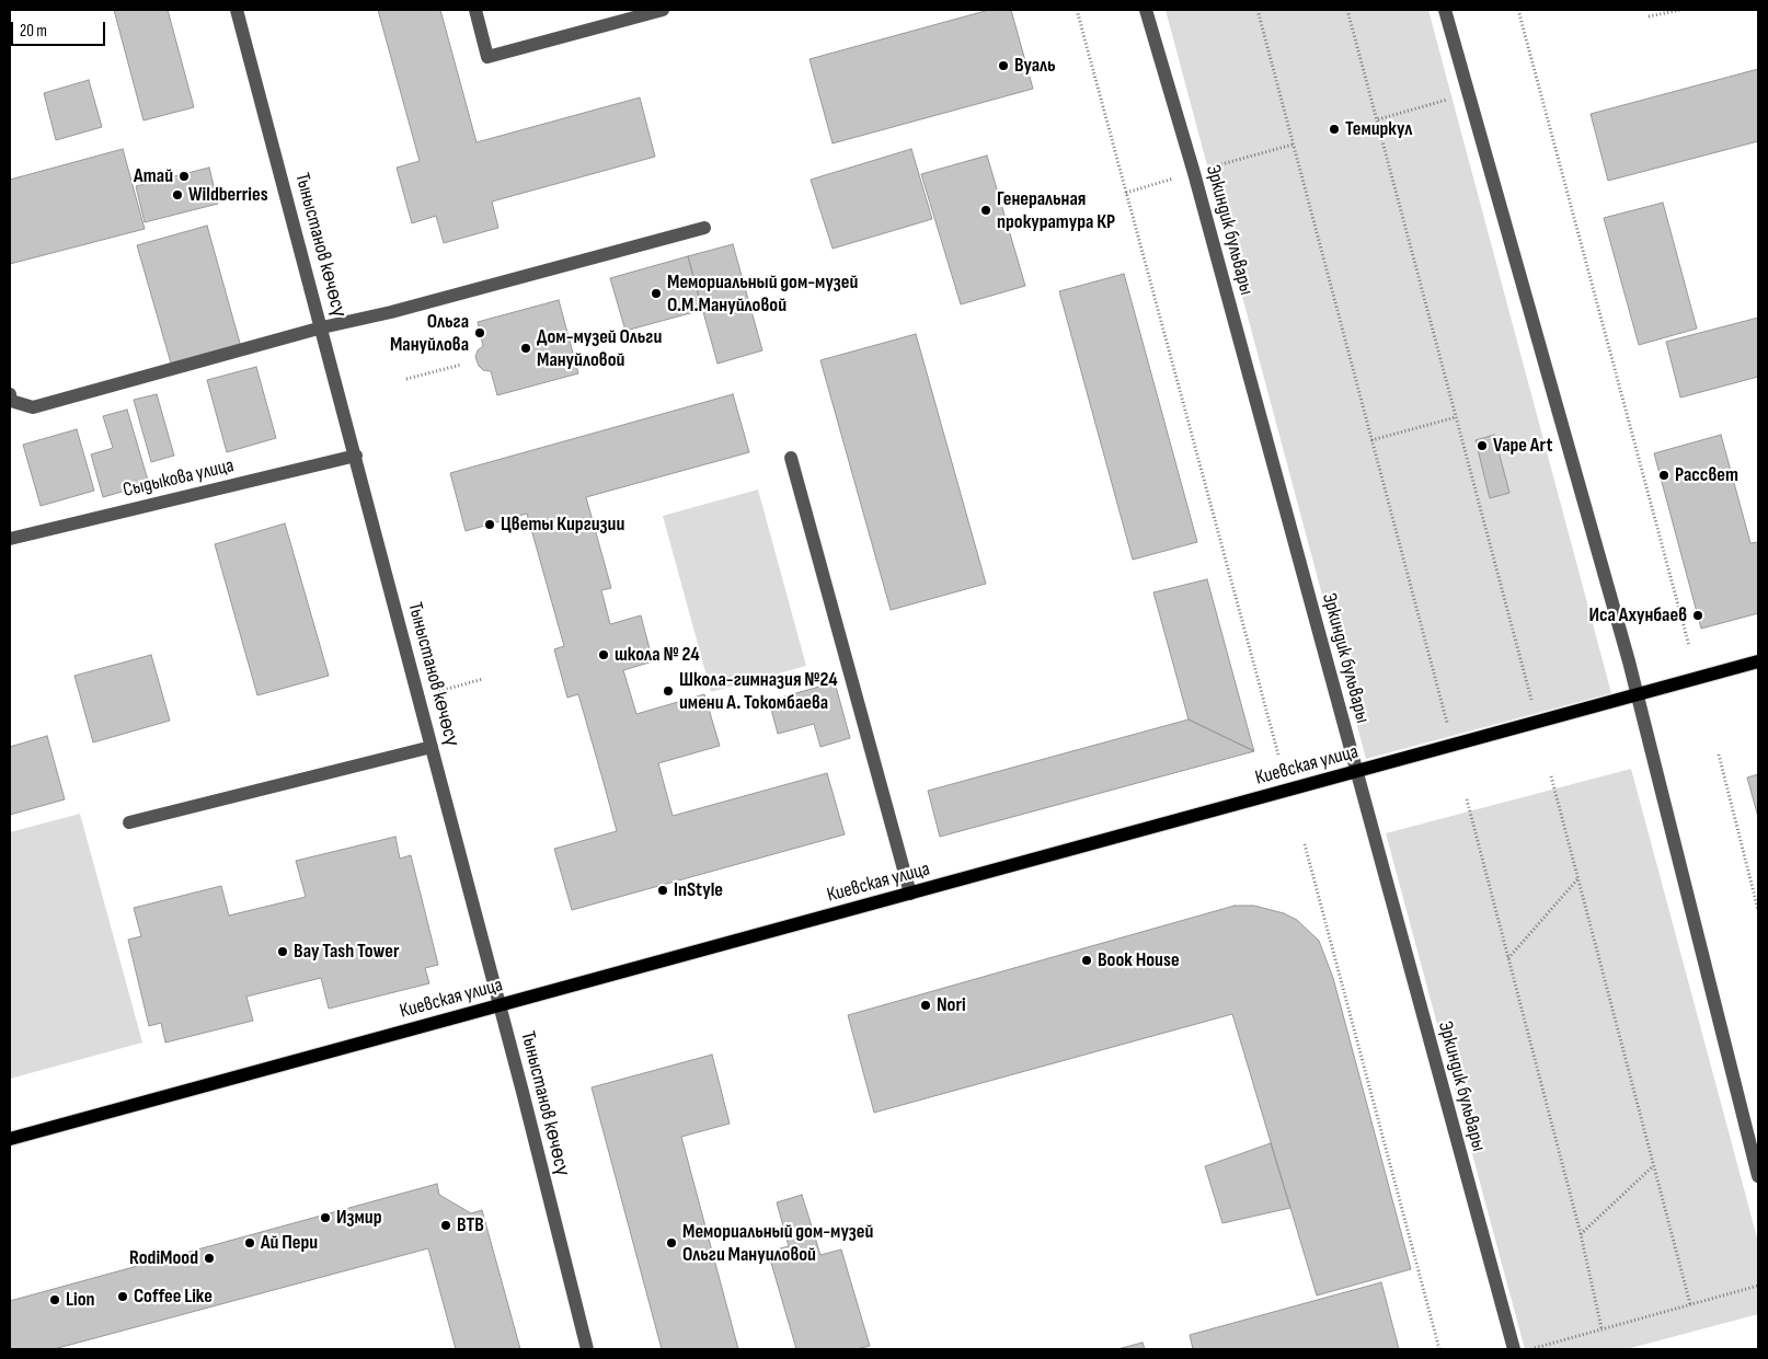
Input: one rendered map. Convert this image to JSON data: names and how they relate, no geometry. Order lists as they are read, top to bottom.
{
  "streets": {
    "main road": ["Киевская улица"],
    "street": ["Эркиндик бульвары", "Тыныстанов көчөсү", "Сыдыкова улица"]
  },
  "crossings": [
    ["Эркиндик бульвары", "Киевская улица"],
    ["Тыныстанов көчөсү", "Сыдыкова улица"],
    ["Тыныстанов көчөсү", "Киевская улица"]
  ],
  "places": [
    "Вуаль",
    "Темиркул",
    "Атай",
    "Wildberries",
    "Генеральная прокуратура КР",
    "Мемориальный дом-музей О.М.Мануйловой",
    "Ольга Мануйлова",
    "Дом-музей Ольги Мануйловой",
    "Vape Art",
    "Рассвет",
    "Цветы Киргизии",
    "Иса Ахунбаев",
    "школа № 24",
    "Школа-гимназия №24 имени А. Токомбаева",
    "InStyle",
    "Bay Tash Tower",
    "Book House",
    "Nori",
    "Измир",
    "BTB",
    "Ай Пери",
    "Мемориальный дом-музей Ольги Мануиловой",
    "RodiMood",
    "Coffee Like",
    "Lion"
  ],
  "scale_bar": "20 m"
}
